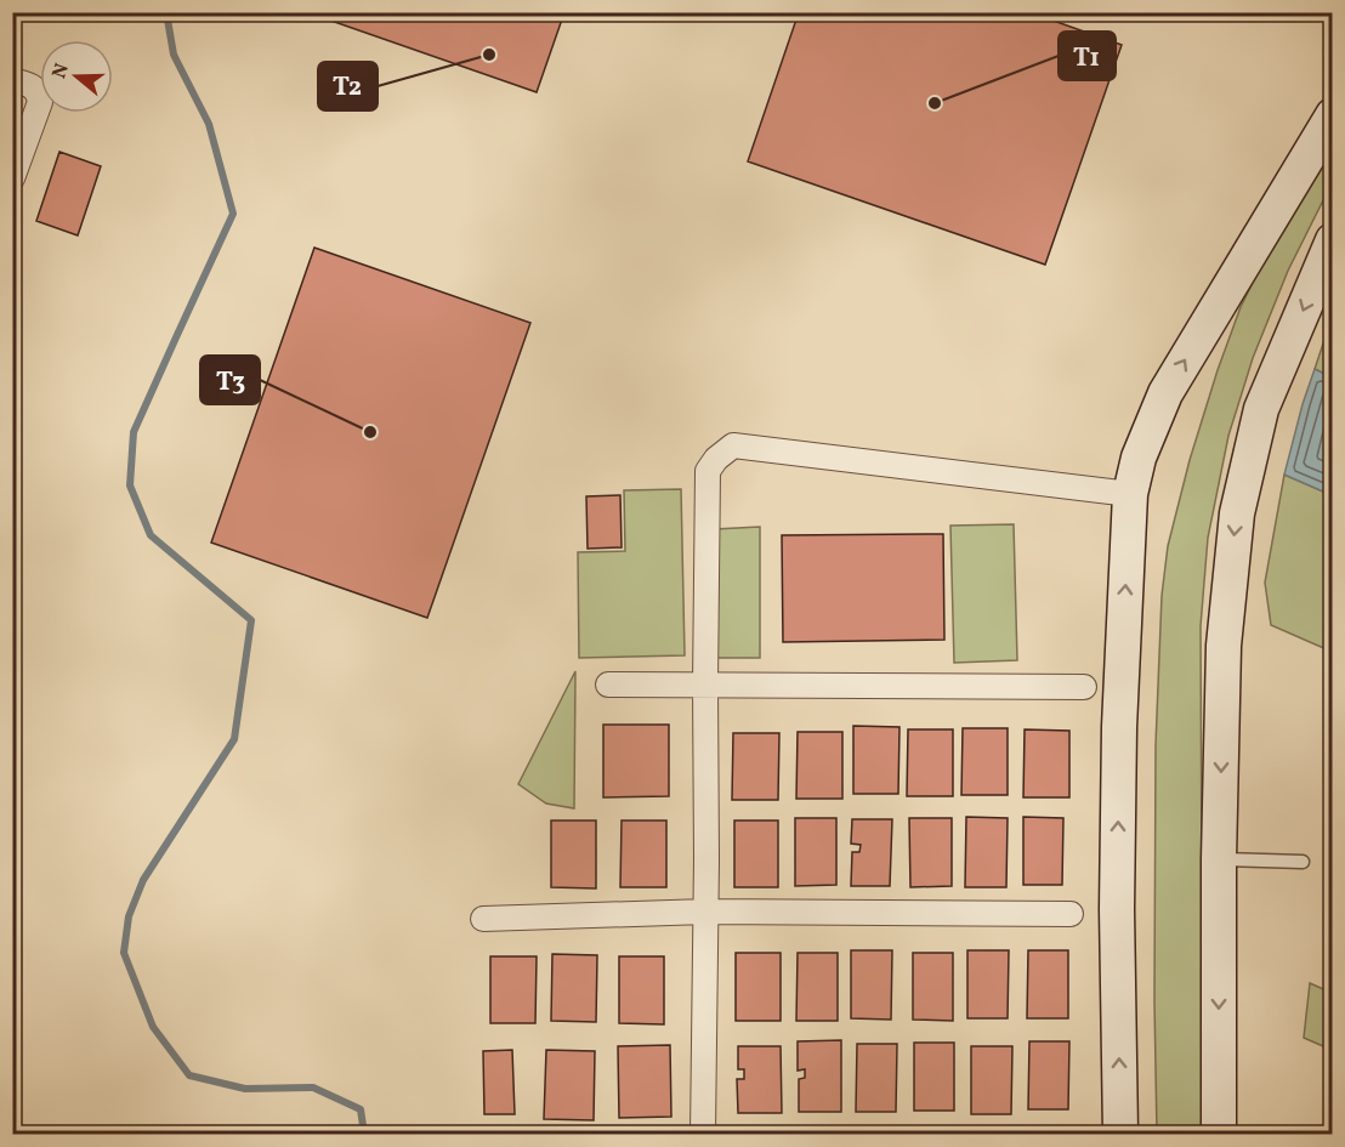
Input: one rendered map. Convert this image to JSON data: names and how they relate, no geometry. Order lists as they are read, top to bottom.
{
  "places": ["T2", "T1", "T3"],
  "north": "left"
}
